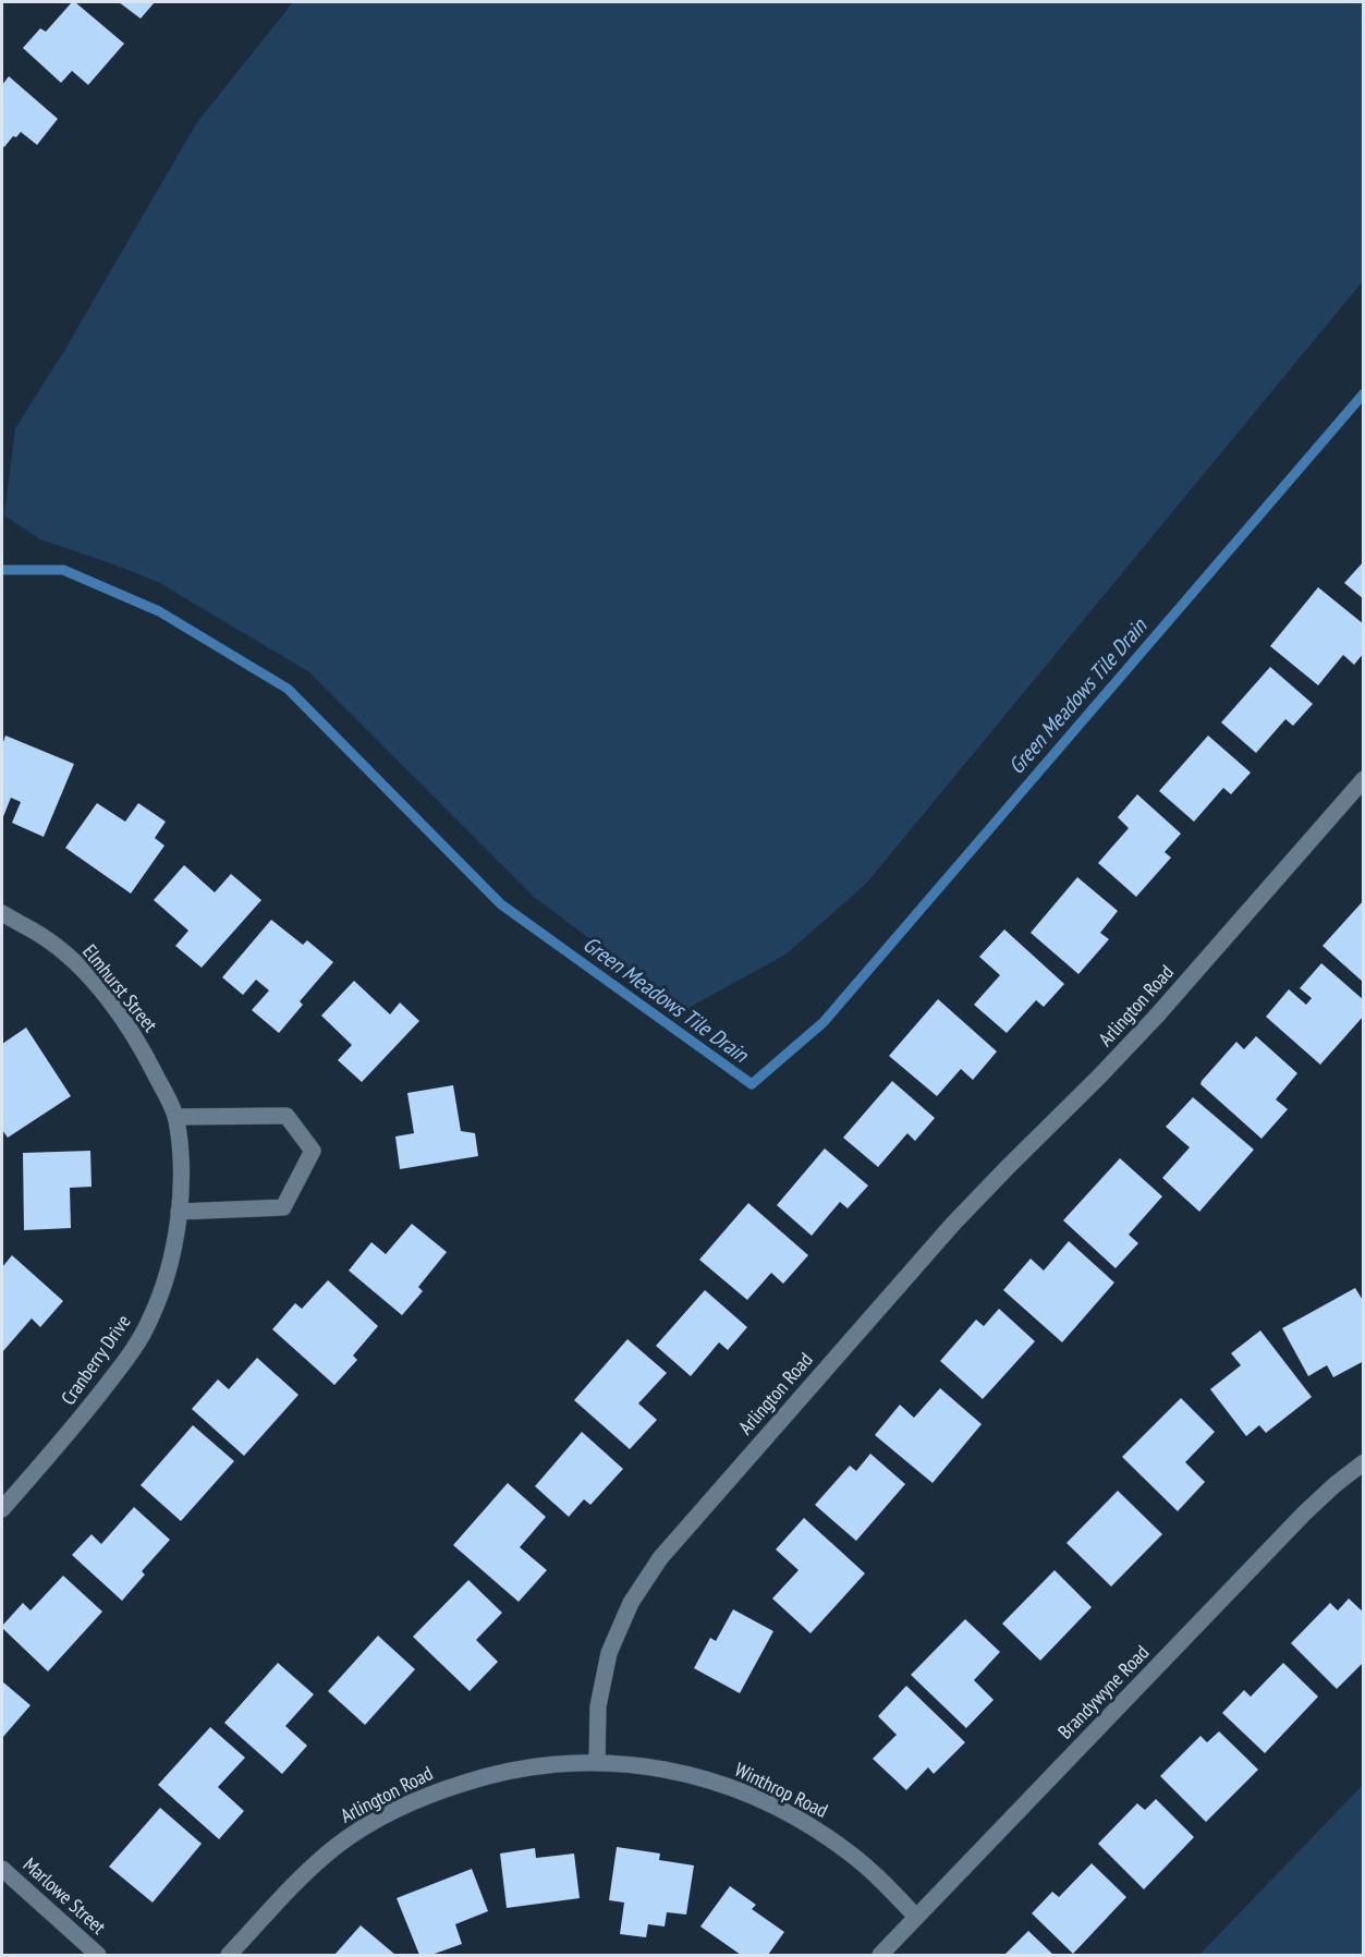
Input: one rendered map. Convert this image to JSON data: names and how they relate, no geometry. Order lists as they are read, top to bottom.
{
  "streets": {
    "street": [
      "Elmhurst Street",
      "Arlington Road",
      "Cranberry Drive",
      "Brandywyne Road",
      "Winthrop Road",
      "Marlowe Street"
    ]
  },
  "crossings": [
    ["Elmhurst Street", "Cranberry Drive"],
    ["Arlington Road", "Winthrop Road"],
    ["Brandywyne Road", "Winthrop Road"]
  ],
  "water": ["Green Meadows Tile Drain"]
}
